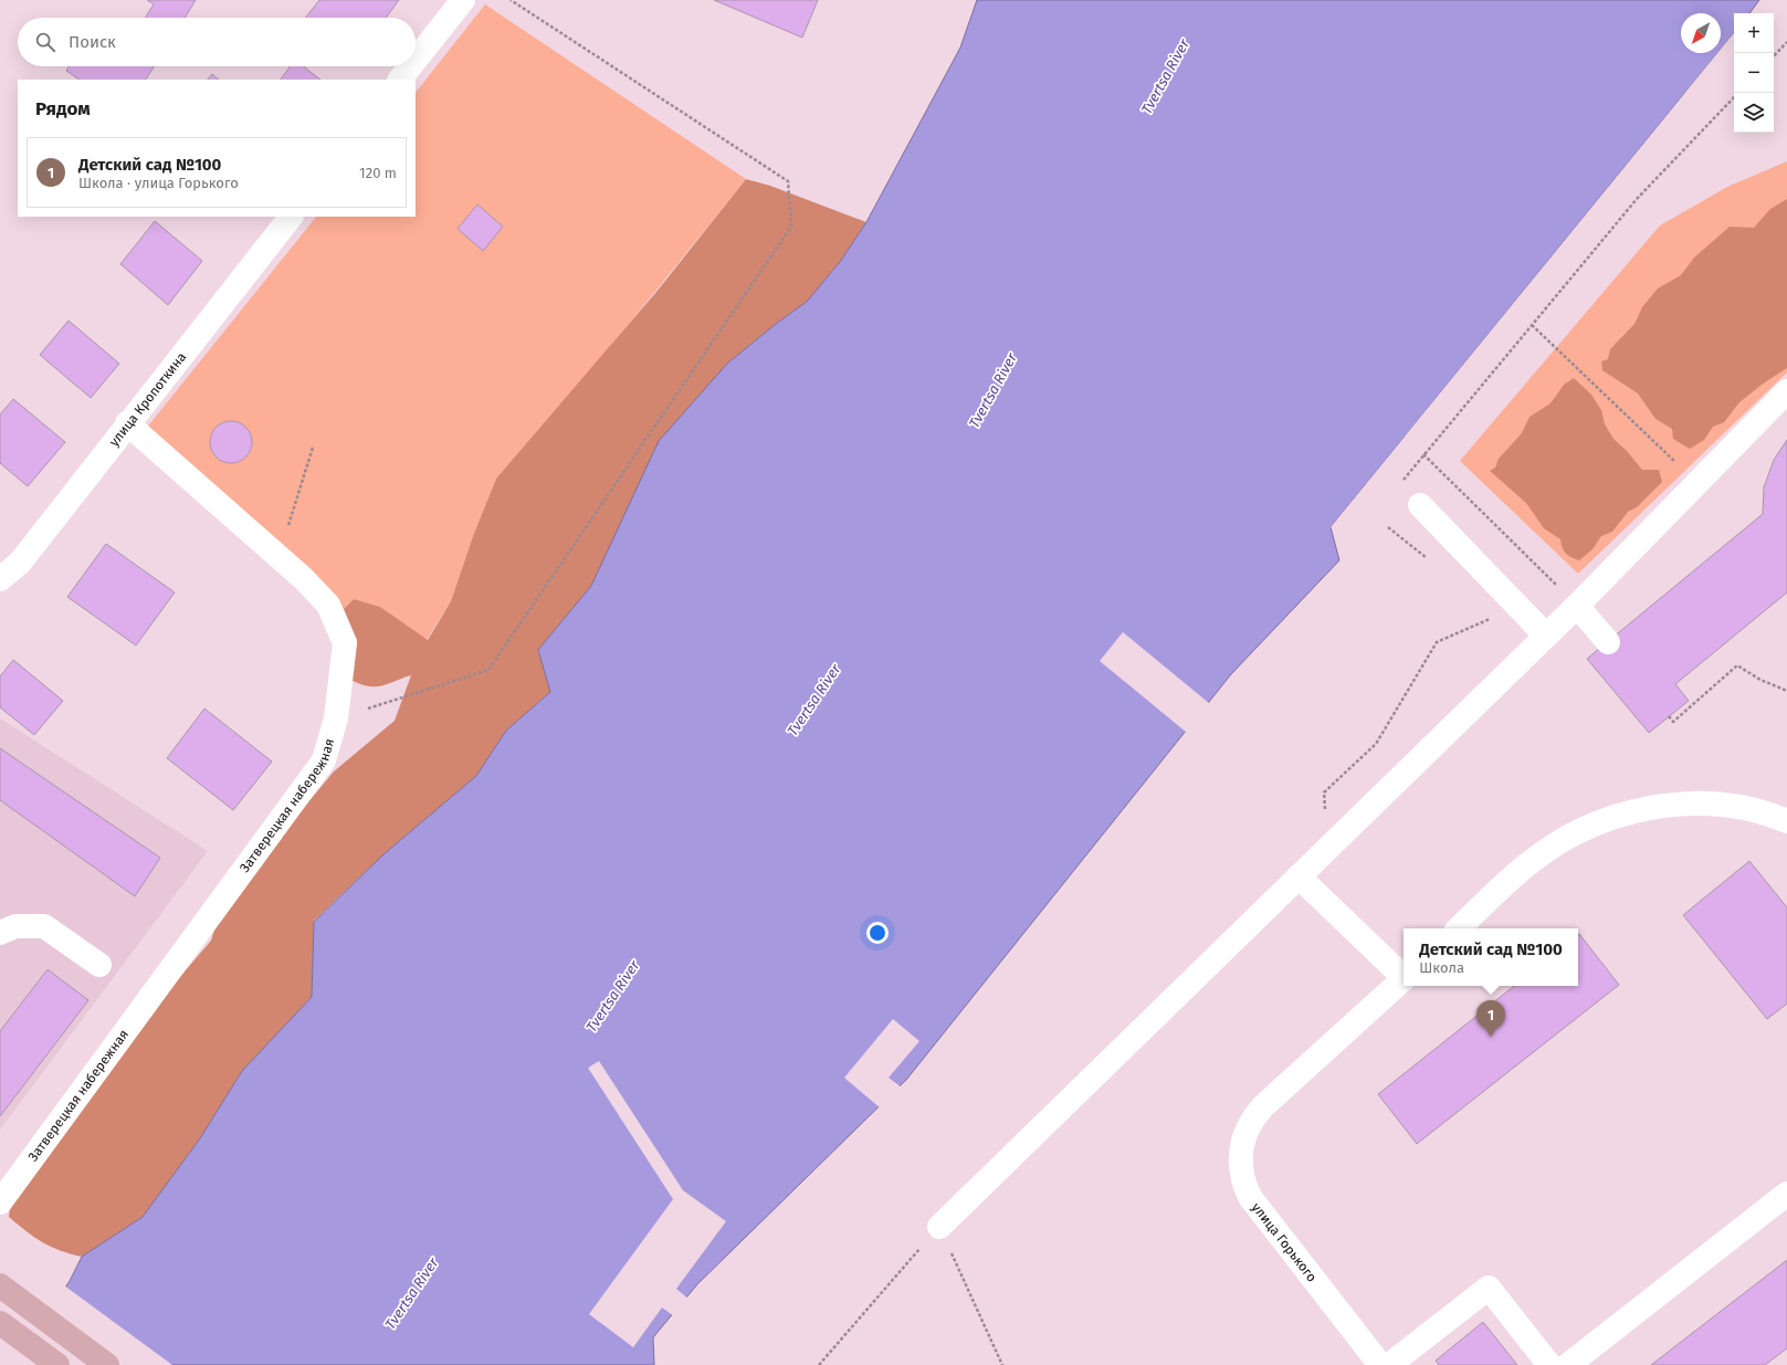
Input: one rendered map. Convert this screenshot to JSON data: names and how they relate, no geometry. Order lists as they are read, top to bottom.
{
  "streets": {
    "street": ["улица Кропоткина", "Затверецкая набережная", "улица Горького"]
  },
  "crossings": [
    ["улица Кропоткина", "Затверецкая набережная"]
  ],
  "water": ["Tvertsa River"],
  "north": "bottom left",
  "page": {
    "map_buttons": ["+", "−"],
    "search": "Поиск",
    "heading": "Рядом",
    "list": [
      {
        "mark": "1",
        "name": "Детский сад №100",
        "note": "Школа · улица Горького",
        "value": "120 m"
      }
    ],
    "popup": ["Детский сад №100", "Школа"],
    "pins": "1"
  }
}
